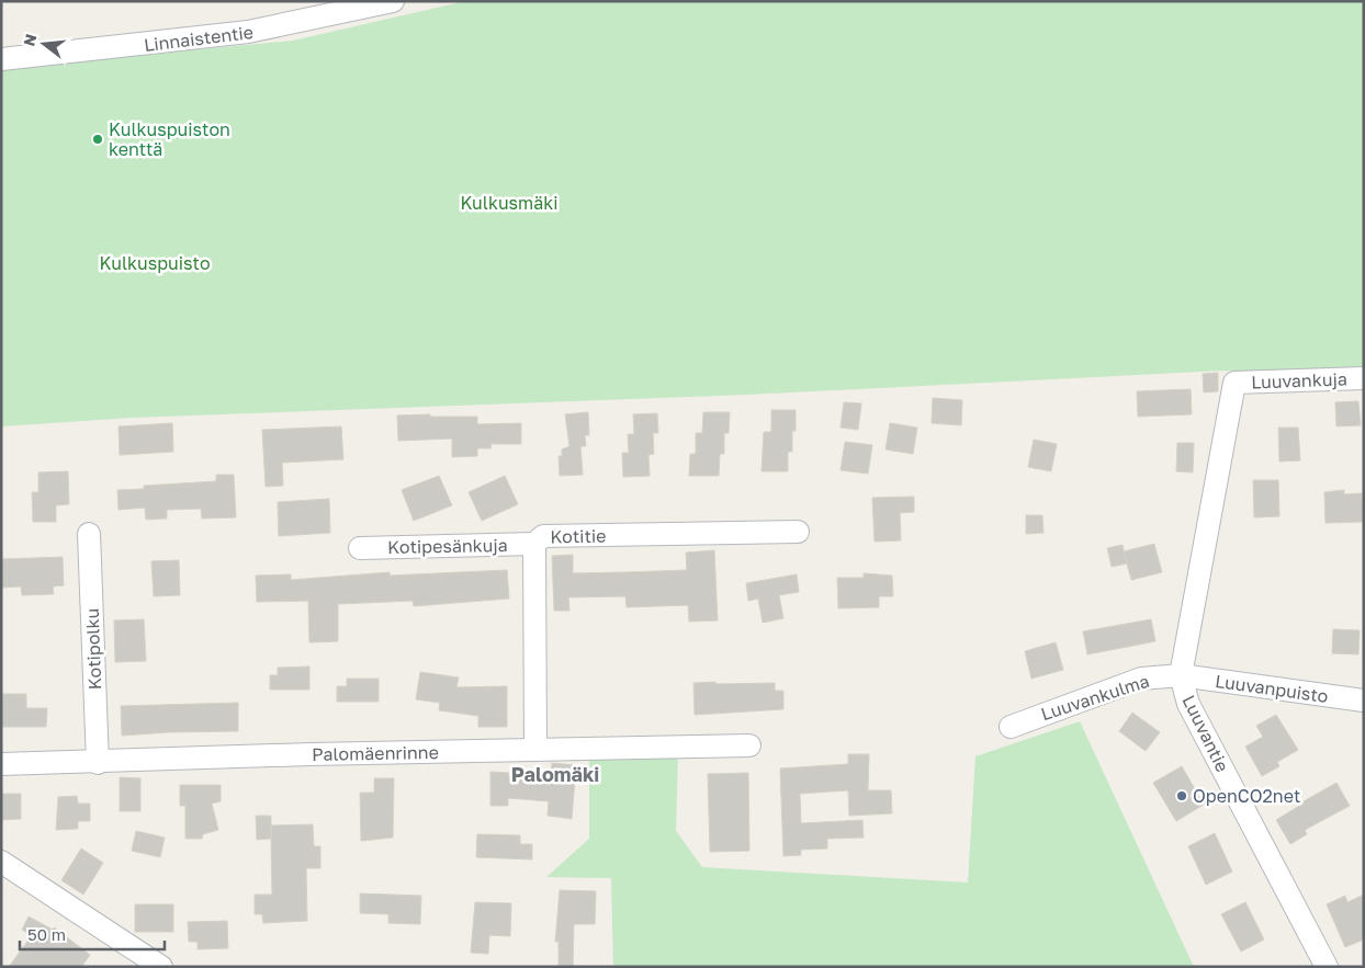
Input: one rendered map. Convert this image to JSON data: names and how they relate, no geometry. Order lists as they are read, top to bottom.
{
  "streets": {
    "street": [
      "Linnaistentie",
      "Luuvankuja",
      "Kotitie",
      "Kotipesänkuja",
      "Kotipolku",
      "Luuvanpuisto",
      "Luuvankulma",
      "Luuvantie",
      "Palomäenrinne"
    ]
  },
  "crossings": [
    ["Luuvankuja", "Luuvantie"],
    ["Kotitie", "Kotipesänkuja"],
    ["Kotitie", "Palomäenrinne"],
    ["Kotipolku", "Palomäenrinne"],
    ["Luuvanpuisto", "Luuvankulma"],
    ["Luuvanpuisto", "Luuvantie"],
    ["Luuvankulma", "Luuvantie"]
  ],
  "districts": ["Palomäki"],
  "parks": ["Kulkusmäki", "Kulkuspuisto"],
  "places": ["Kulkuspuiston kenttä", "OpenCO2net"],
  "scale_bar": "50 m",
  "north": "left"
}
